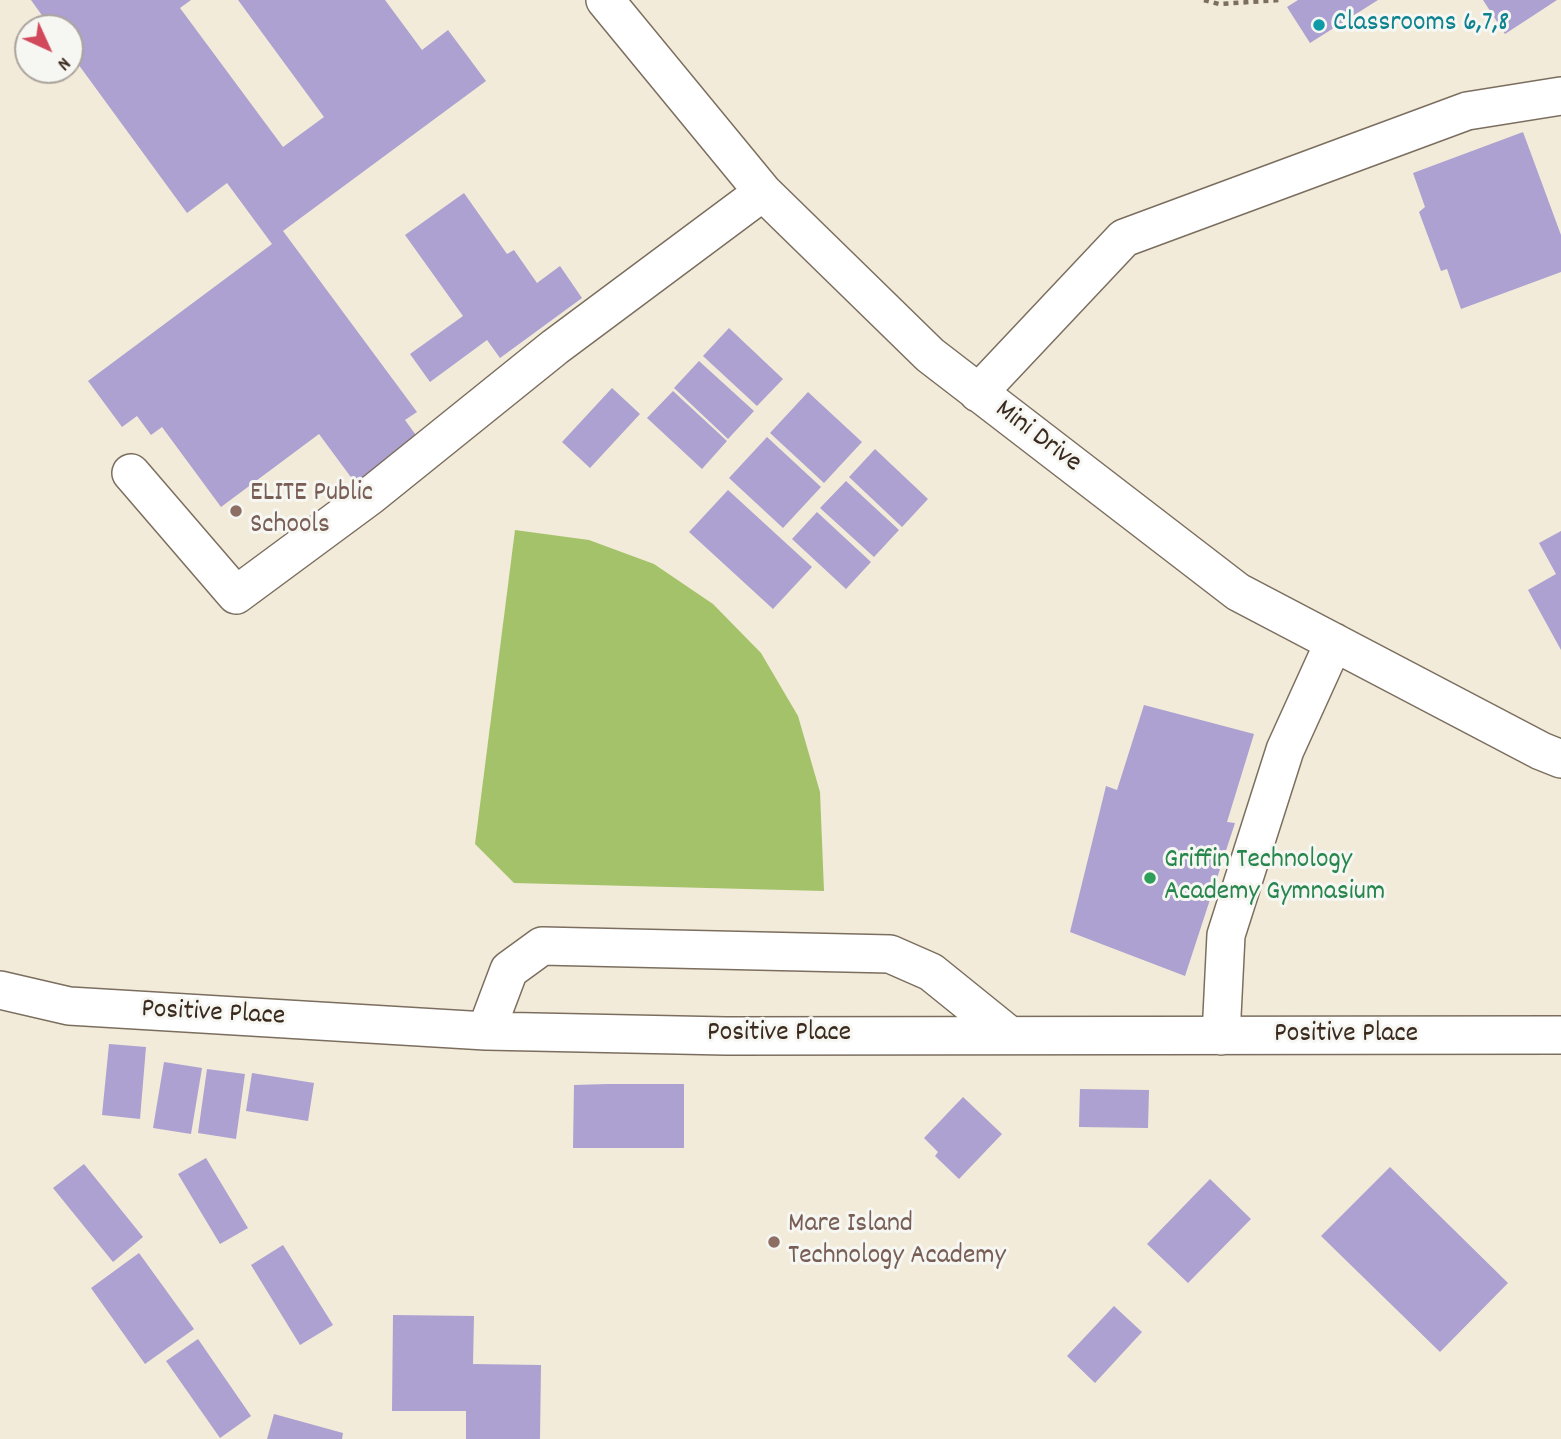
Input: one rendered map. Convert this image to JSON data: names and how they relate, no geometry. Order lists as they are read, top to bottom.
{
  "streets": {
    "street": ["Mini Drive", "Positive Place"]
  },
  "places": [
    "Classrooms 6,7,8",
    "ELITE Public Schools",
    "Griffin Technology Academy Gymnasium",
    "Mare Island Technology Academy"
  ],
  "north": "bottom right"
}
